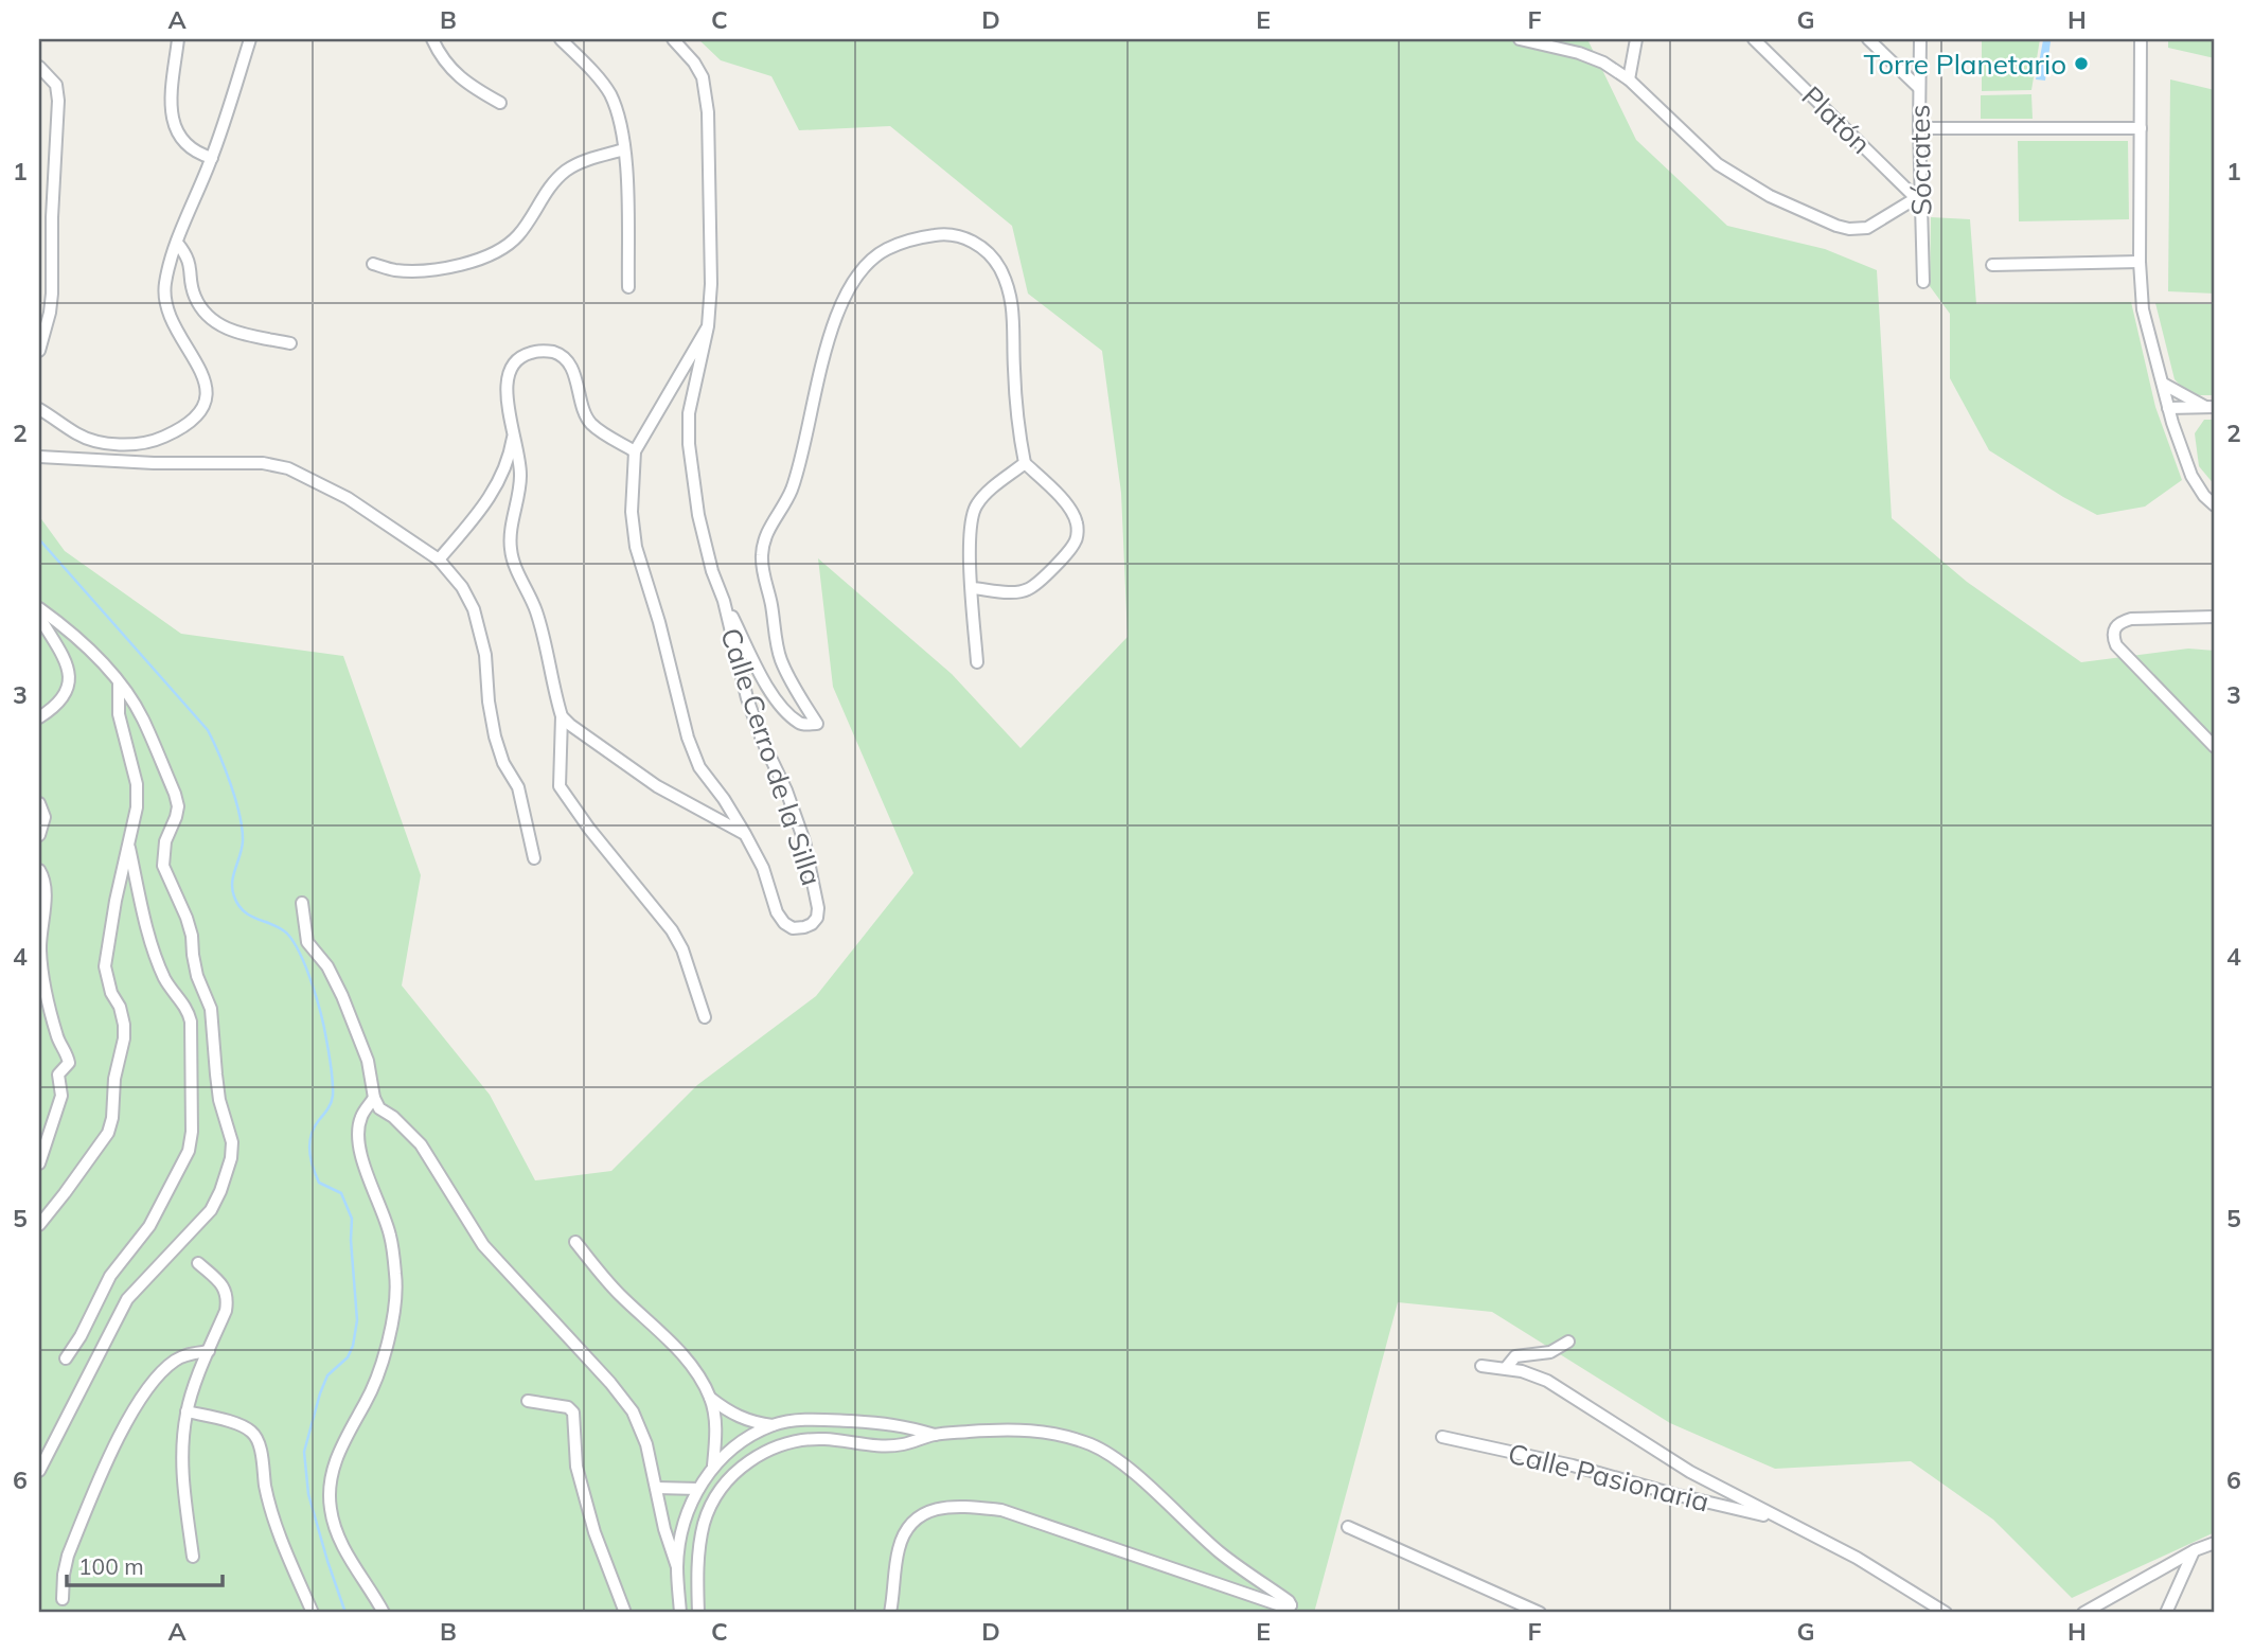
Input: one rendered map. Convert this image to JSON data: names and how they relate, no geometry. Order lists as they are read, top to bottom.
{
  "streets": {
    "street": [
      "Platón",
      "Sócrates",
      "Calle Cerro de la Silla",
      "Calle Pasionaria"
    ]
  },
  "crossings": [
    ["Platón", "Sócrates"]
  ],
  "places": ["Torre Planetario"],
  "scale_bar": "100 m",
  "grid": {
    "columns": [
      "A",
      "B",
      "C",
      "D",
      "E",
      "F",
      "G",
      "H"
    ],
    "rows": [
      "1",
      "2",
      "3",
      "4",
      "5",
      "6"
    ]
  }
}
